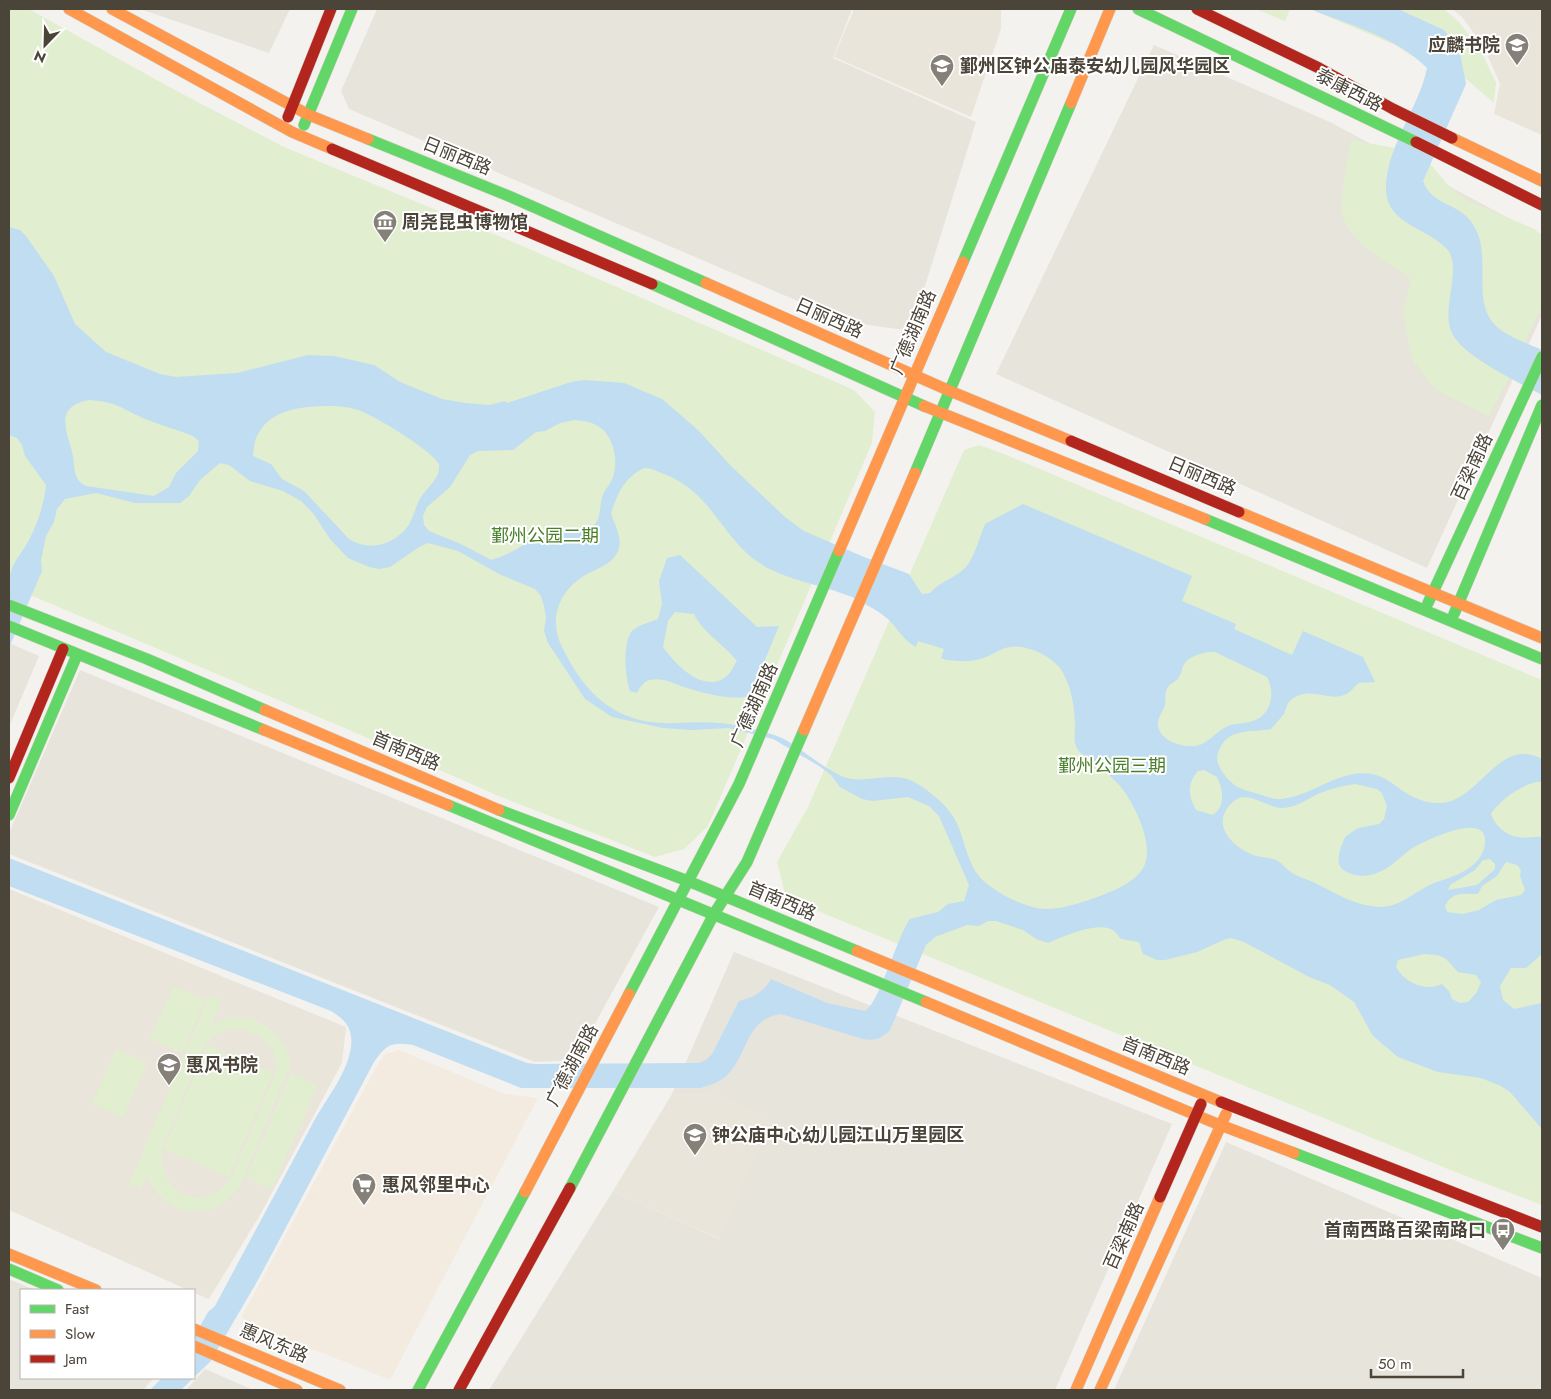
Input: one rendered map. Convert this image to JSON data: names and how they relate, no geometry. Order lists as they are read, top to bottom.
{
  "streets": {
    "main road": [
      "泰康西路",
      "日丽西路",
      "广德湖南路",
      "百梁南路",
      "首南西路",
      "惠风东路"
    ]
  },
  "crossings": [
    ["日丽西路", "广德湖南路"],
    ["日丽西路", "百梁南路"],
    ["广德湖南路", "首南西路"],
    ["百梁南路", "首南西路"]
  ],
  "parks": ["鄞州公园二期", "鄞州公园三期"],
  "places": {
    "school or university": [
      "应麟书院",
      "鄞州区钟公庙泰安幼儿园风华园区",
      "惠风书院",
      "钟公庙中心幼儿园江山万里园区"
    ],
    "museum": ["周尧昆虫博物馆"],
    "supermarket": ["惠风邻里中心"],
    "bus stop": ["首南西路百梁南路口"]
  },
  "legend": ["Fast", "Slow", "Jam"],
  "scale_bar": "50 m",
  "north": "bottom left"
}
